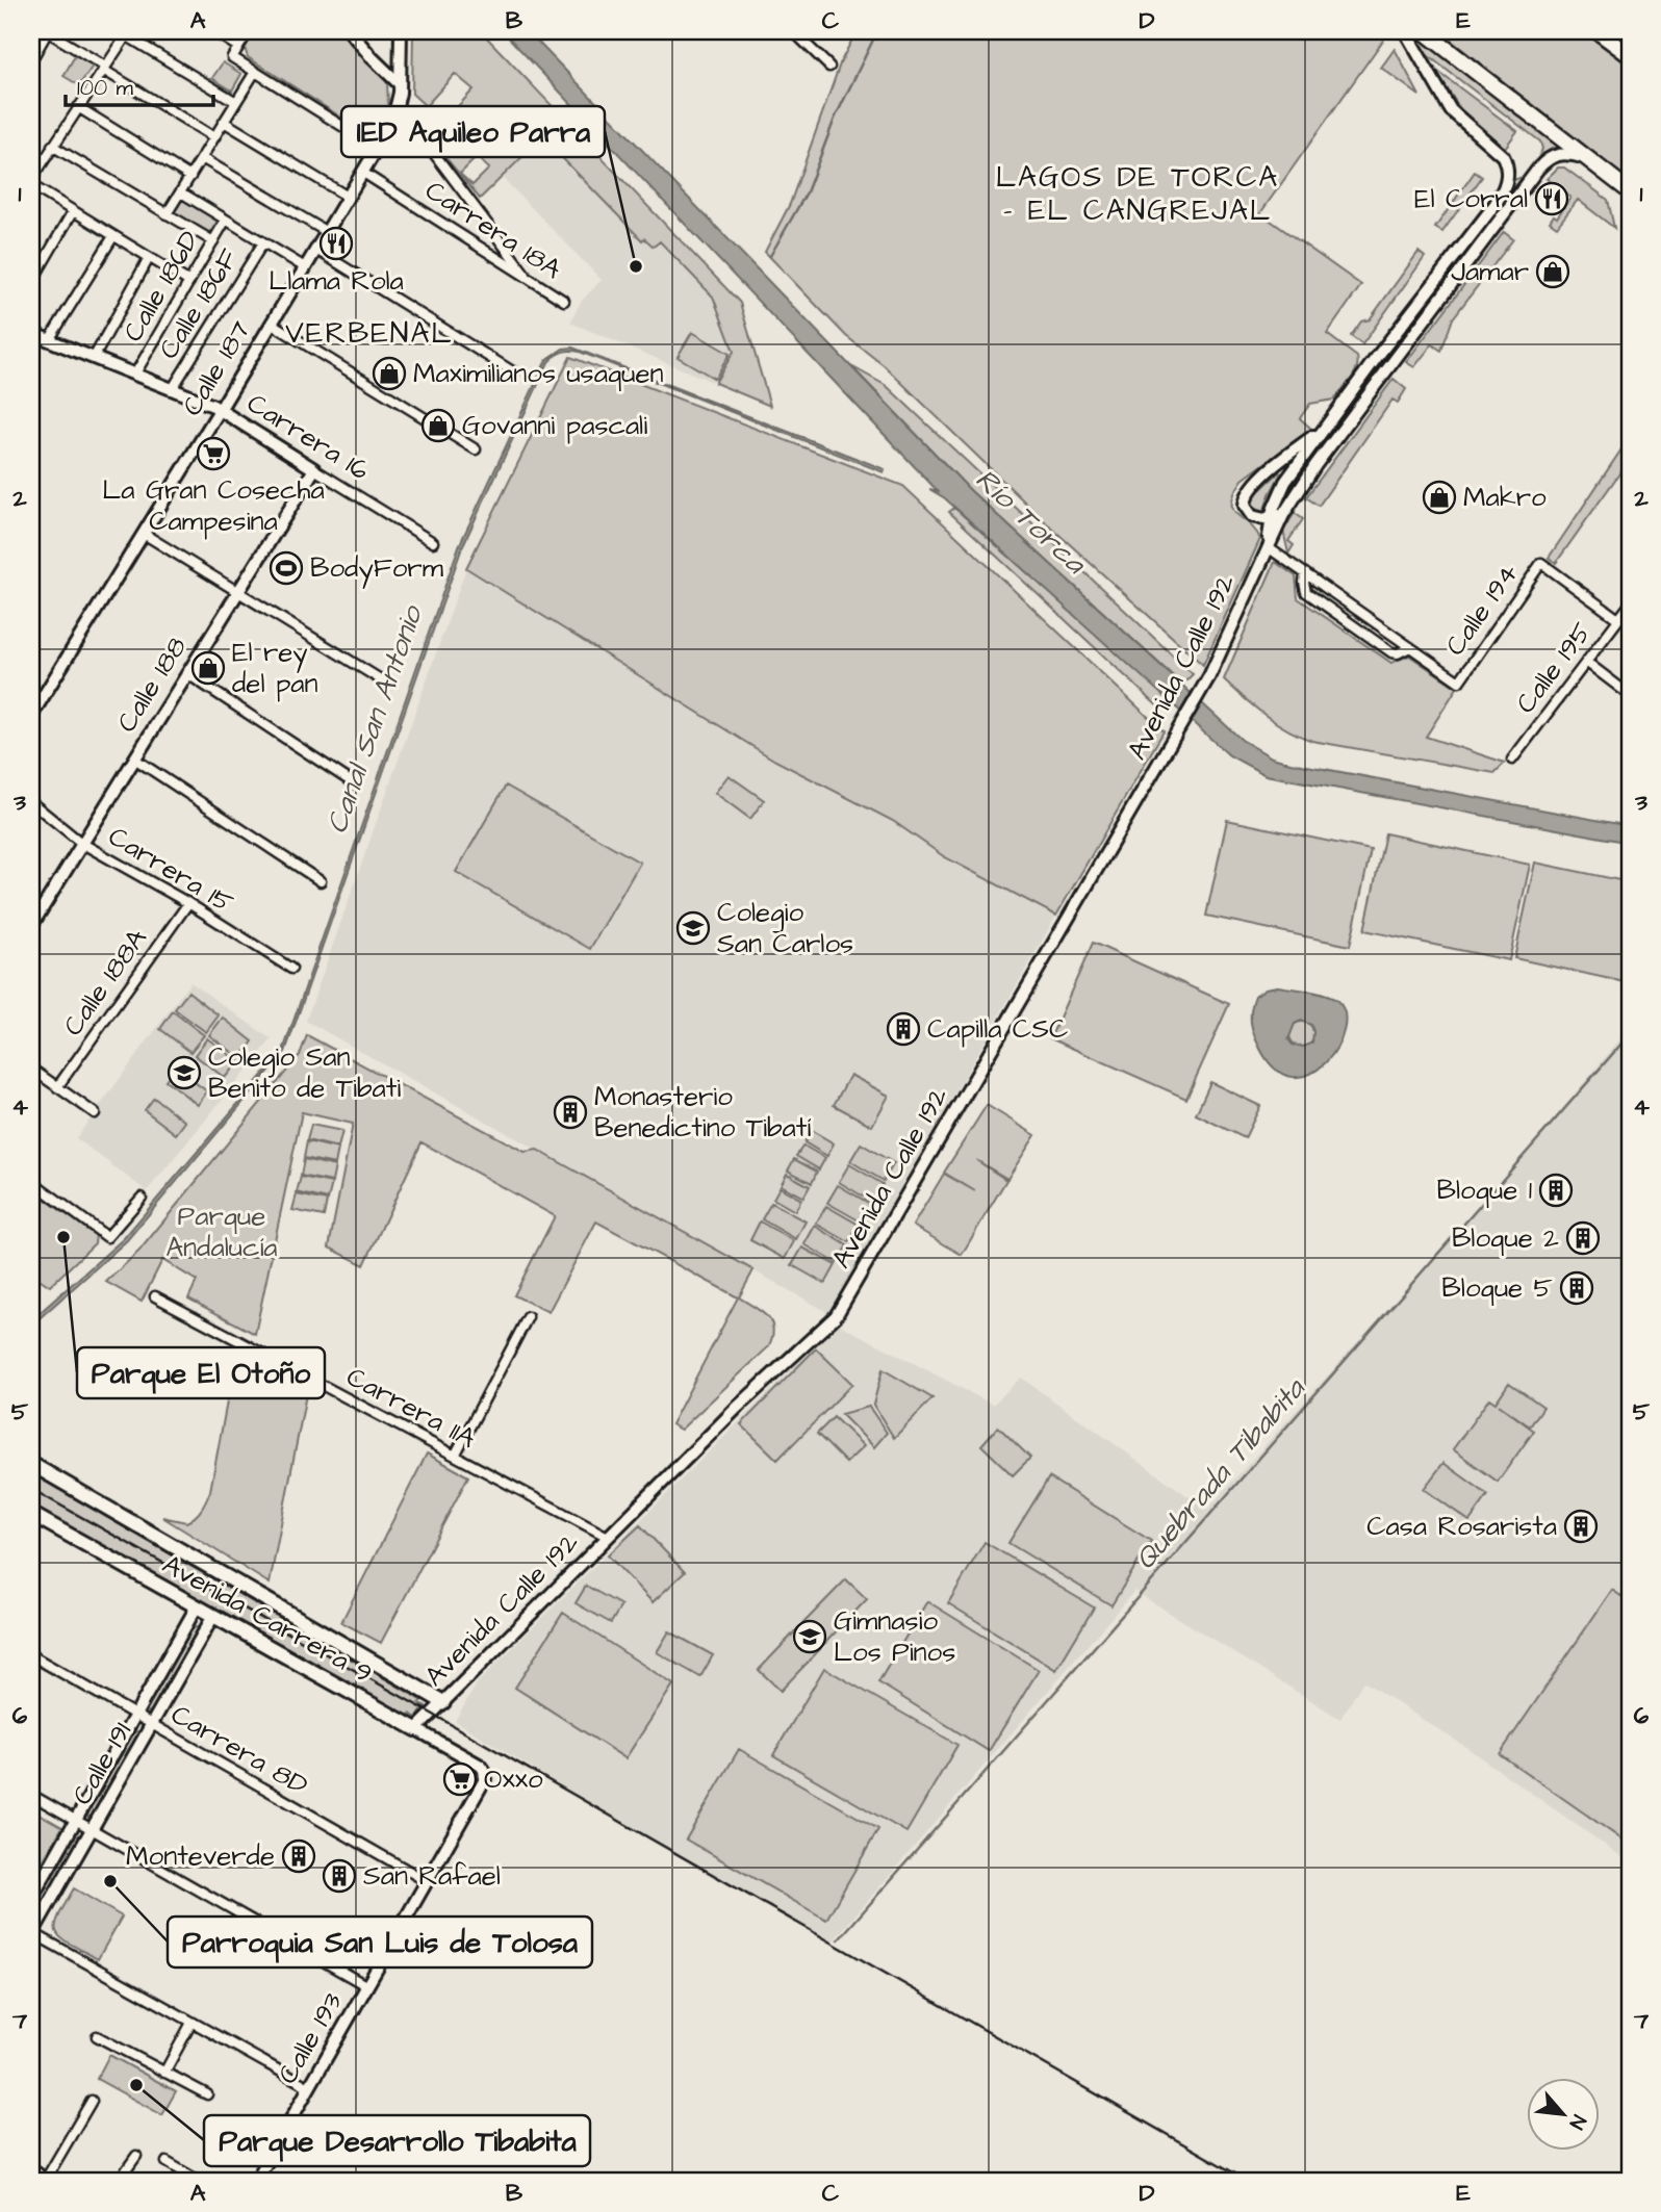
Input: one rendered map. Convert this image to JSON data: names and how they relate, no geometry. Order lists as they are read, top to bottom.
{
  "streets": {
    "main road": [
      "Calle 187",
      "Carrera 16",
      "Avenida Calle 192",
      "Calle 188",
      "Avenida Carrera 9",
      "Calle 191",
      "Calle 193"
    ],
    "street": [
      "Carrera 18A",
      "Calle 186D",
      "Calle 186F",
      "Calle 194",
      "Calle 195",
      "Carrera 15",
      "Calle 188A",
      "Carrera 11A",
      "Carrera 8D"
    ]
  },
  "crossings": [
    ["Carrera 18A", "Calle 187"],
    ["Calle 186D", "Carrera 16"],
    ["Calle 186F", "Carrera 16"],
    ["Calle 187", "Carrera 16"],
    ["Carrera 16", "Calle 188"],
    ["Calle 194", "Calle 195"],
    ["Avenida Calle 192", "Carrera 11A"],
    ["Avenida Calle 192", "Avenida Carrera 9"],
    ["Calle 188", "Carrera 15"],
    ["Carrera 15", "Calle 188A"],
    ["Avenida Carrera 9", "Calle 191"],
    ["Avenida Carrera 9", "Calle 193"],
    ["Carrera 8D", "Calle 191"],
    ["Carrera 8D", "Calle 193"]
  ],
  "districts": ["LAGOS DE TORCA - EL CANGREJAL", "VERBENAL"],
  "water": ["Río Torca", "Canal San Antonio", "Quebrada Tibabita"],
  "parks": ["Parque Andalucía"],
  "places": {
    "restaurant": ["El Corral", "Llama Rola"],
    "other": [
      "IED Aquileo Parra",
      "Parque El Otoño",
      "Parroquia San Luis de Tolosa",
      "Parque Desarrollo Tibabita"
    ],
    "shop": [
      "Jamar",
      "Maximilianos usaquen",
      "Govanni pascali",
      "Makro",
      "El rey del pan"
    ],
    "supermarket": ["La Gran Cosecha Campesina", "Oxxo"],
    "sports": ["BodyForm"],
    "school or university": ["Colegio San Carlos", "Colegio San Benito de Tibati", "Gimnasio Los Pinos"],
    "building": [
      "Capilla CSC",
      "Monasterio Benedictino Tibatí",
      "Bloque 1",
      "Bloque 2",
      "Bloque 5",
      "Casa Rosarista",
      "Monteverde",
      "San Rafael"
    ]
  },
  "scale_bar": "100 m",
  "north": "bottom right",
  "grid": {
    "columns": [
      "A",
      "B",
      "C",
      "D",
      "E"
    ],
    "rows": [
      "1",
      "2",
      "3",
      "4",
      "5",
      "6",
      "7"
    ]
  }
}
